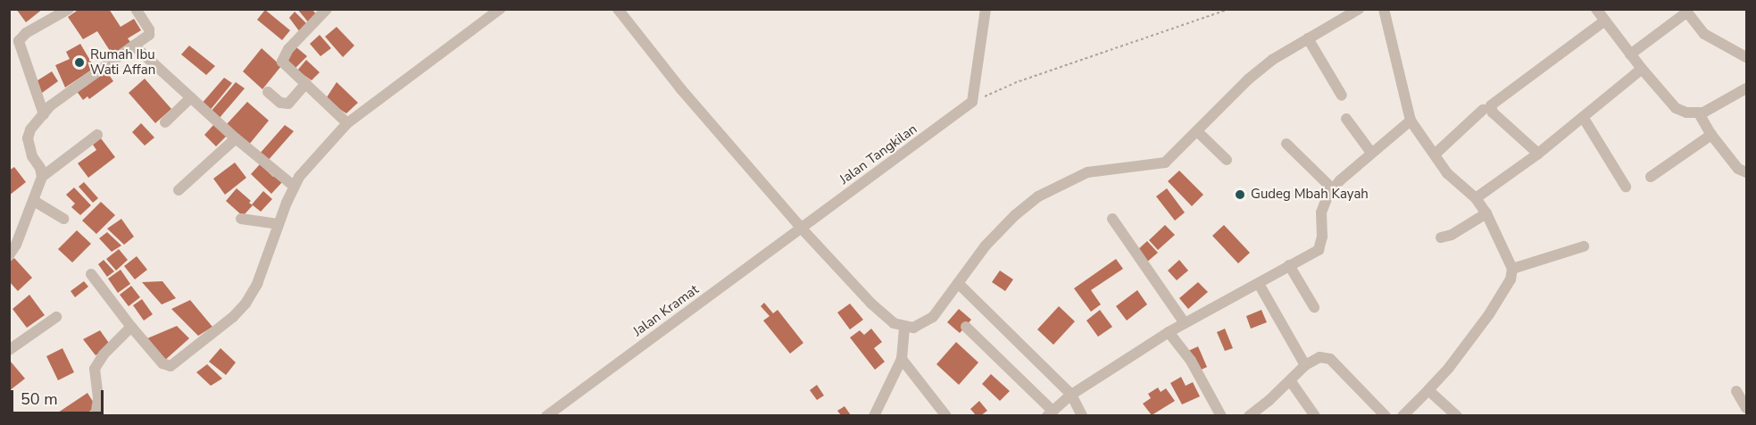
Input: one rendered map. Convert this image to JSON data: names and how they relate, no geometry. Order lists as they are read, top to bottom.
{
  "streets": {
    "street": ["Jalan Tangkilan", "Jalan Kramat"]
  },
  "crossings": [
    ["Jalan Tangkilan", "Jalan Kramat"]
  ],
  "places": ["Rumah Ibu Wati Affan", "Gudeg Mbah Kayah"],
  "scale_bar": "50 m"
}
